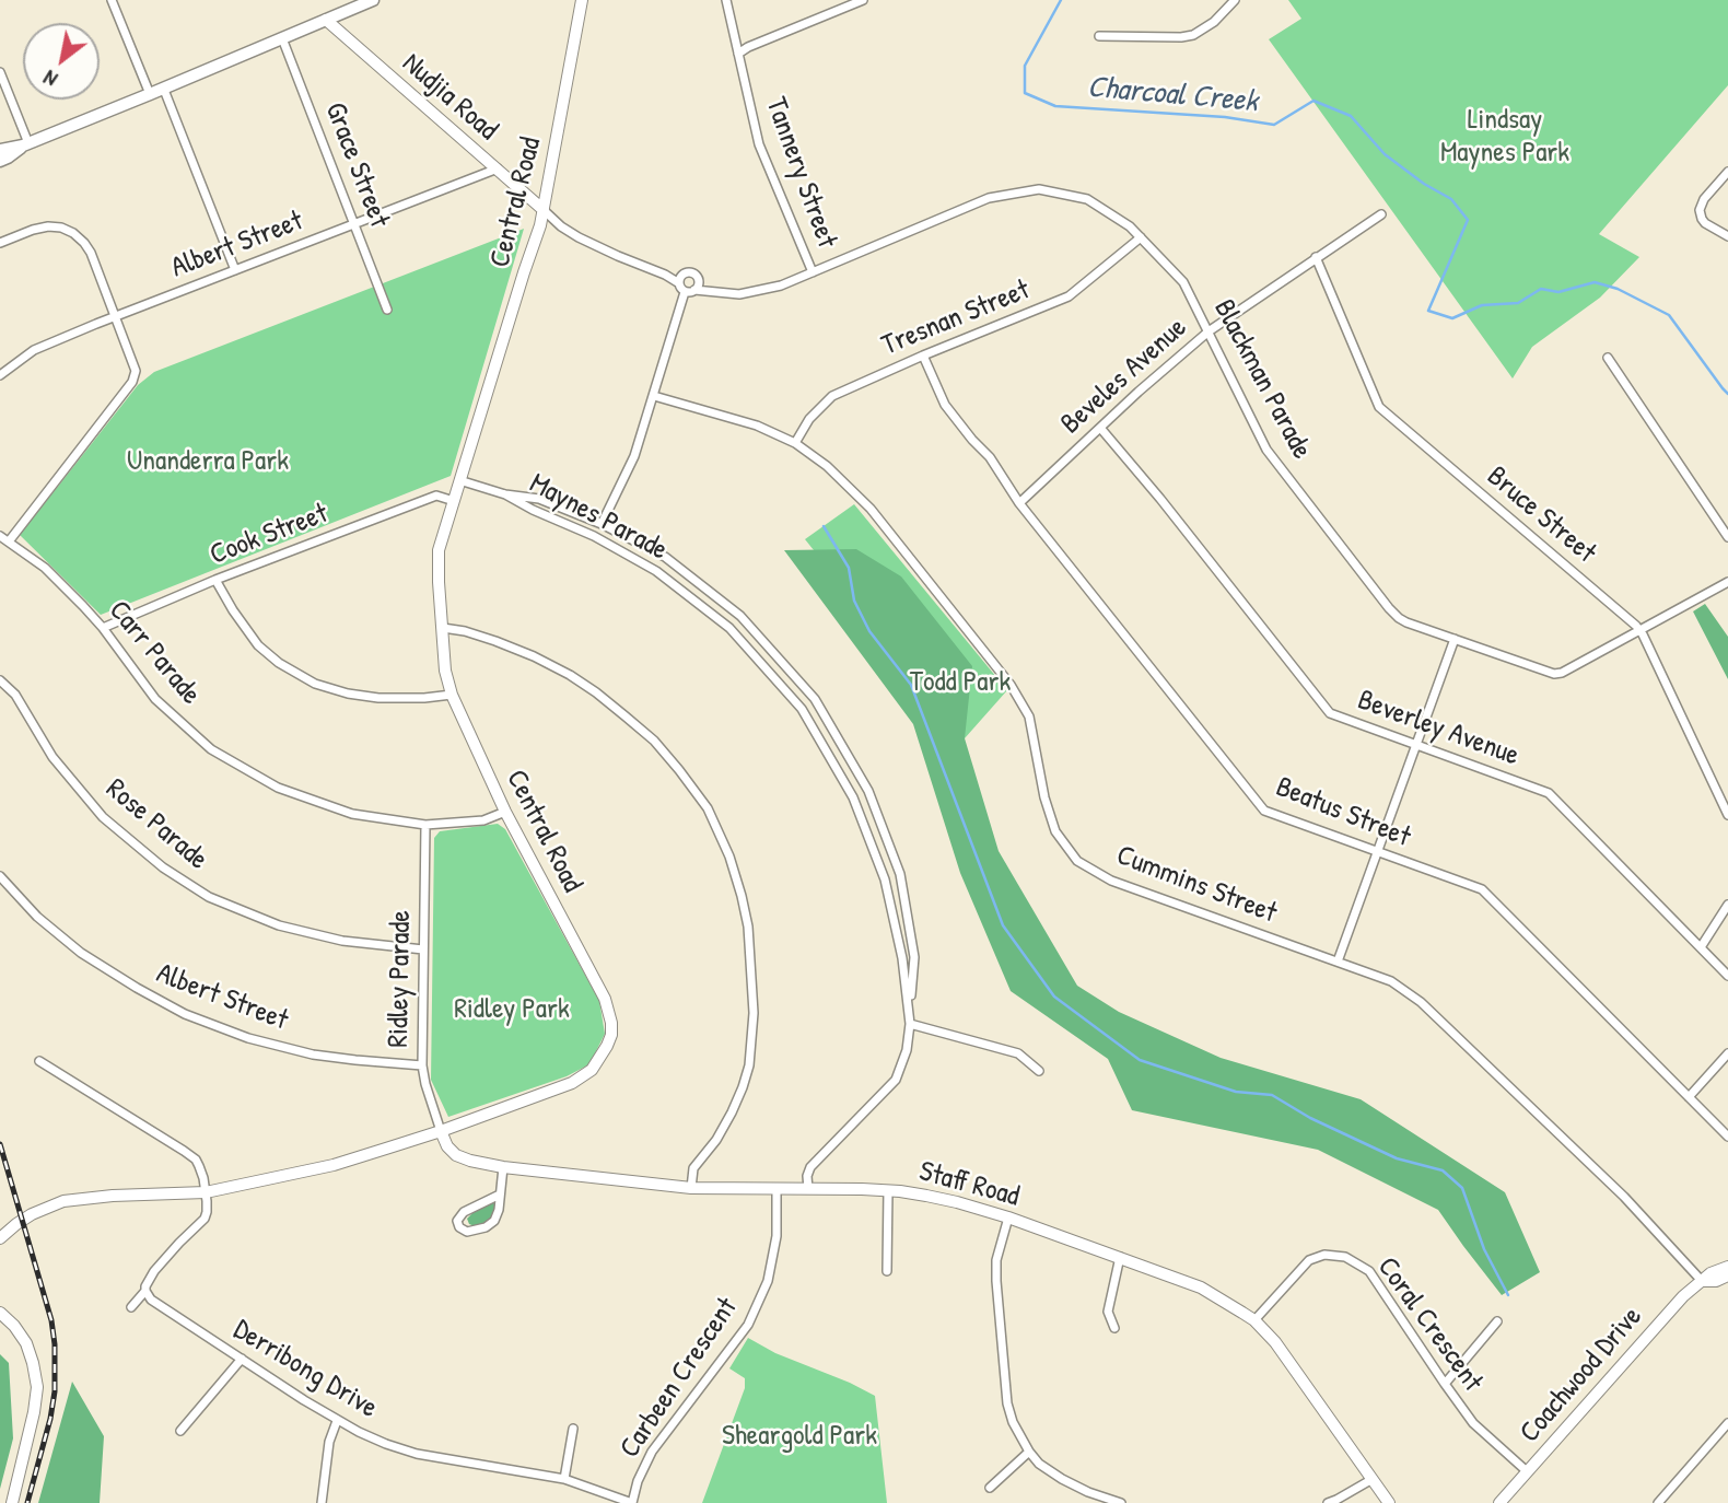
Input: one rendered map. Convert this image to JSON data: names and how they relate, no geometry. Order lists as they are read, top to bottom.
{
  "streets": {
    "street": [
      "Nudjia Road",
      "Grace Street",
      "Tannery Street",
      "Central Road",
      "Albert Street",
      "Tresnan Street",
      "Beveles Avenue",
      "Blackman Parade",
      "Bruce Street",
      "Maynes Parade",
      "Cook Street",
      "Carr Parade",
      "Beverley Avenue",
      "Beatus Street",
      "Rose Parade",
      "Cummins Street",
      "Ridley Parade",
      "Staff Road",
      "Coral Crescent",
      "Derribong Drive",
      "Coachwood Drive",
      "Carbeen Crescent"
    ]
  },
  "crossings": [
    ["Nudjia Road", "Central Road"],
    ["Nudjia Road", "Albert Street"],
    ["Grace Street", "Albert Street"],
    ["Tannery Street", "Blackman Parade"],
    ["Central Road", "Maynes Parade"],
    ["Central Road", "Cook Street"],
    ["Central Road", "Carr Parade"],
    ["Central Road", "Ridley Parade"],
    ["Central Road", "Staff Road"],
    ["Albert Street", "Ridley Parade"],
    ["Tresnan Street", "Blackman Parade"],
    ["Tresnan Street", "Beatus Street"],
    ["Tresnan Street", "Cummins Street"],
    ["Beveles Avenue", "Blackman Parade"],
    ["Beveles Avenue", "Bruce Street"],
    ["Beveles Avenue", "Beverley Avenue"],
    ["Beveles Avenue", "Beatus Street"],
    ["Blackman Parade", "Bruce Street"],
    ["Maynes Parade", "Staff Road"],
    ["Cook Street", "Carr Parade"],
    ["Carr Parade", "Ridley Parade"],
    ["Rose Parade", "Ridley Parade"],
    ["Cummins Street", "Coachwood Drive"],
    ["Ridley Parade", "Staff Road"],
    ["Staff Road", "Coral Crescent"],
    ["Staff Road", "Carbeen Crescent"],
    ["Coral Crescent", "Coachwood Drive"],
    ["Derribong Drive", "Carbeen Crescent"]
  ],
  "water": ["Charcoal Creek"],
  "parks": [
    "Lindsay Maynes Park",
    "Unanderra Park",
    "Todd Park",
    "Ridley Park",
    "Sheargold Park"
  ],
  "north": "bottom left"
}
